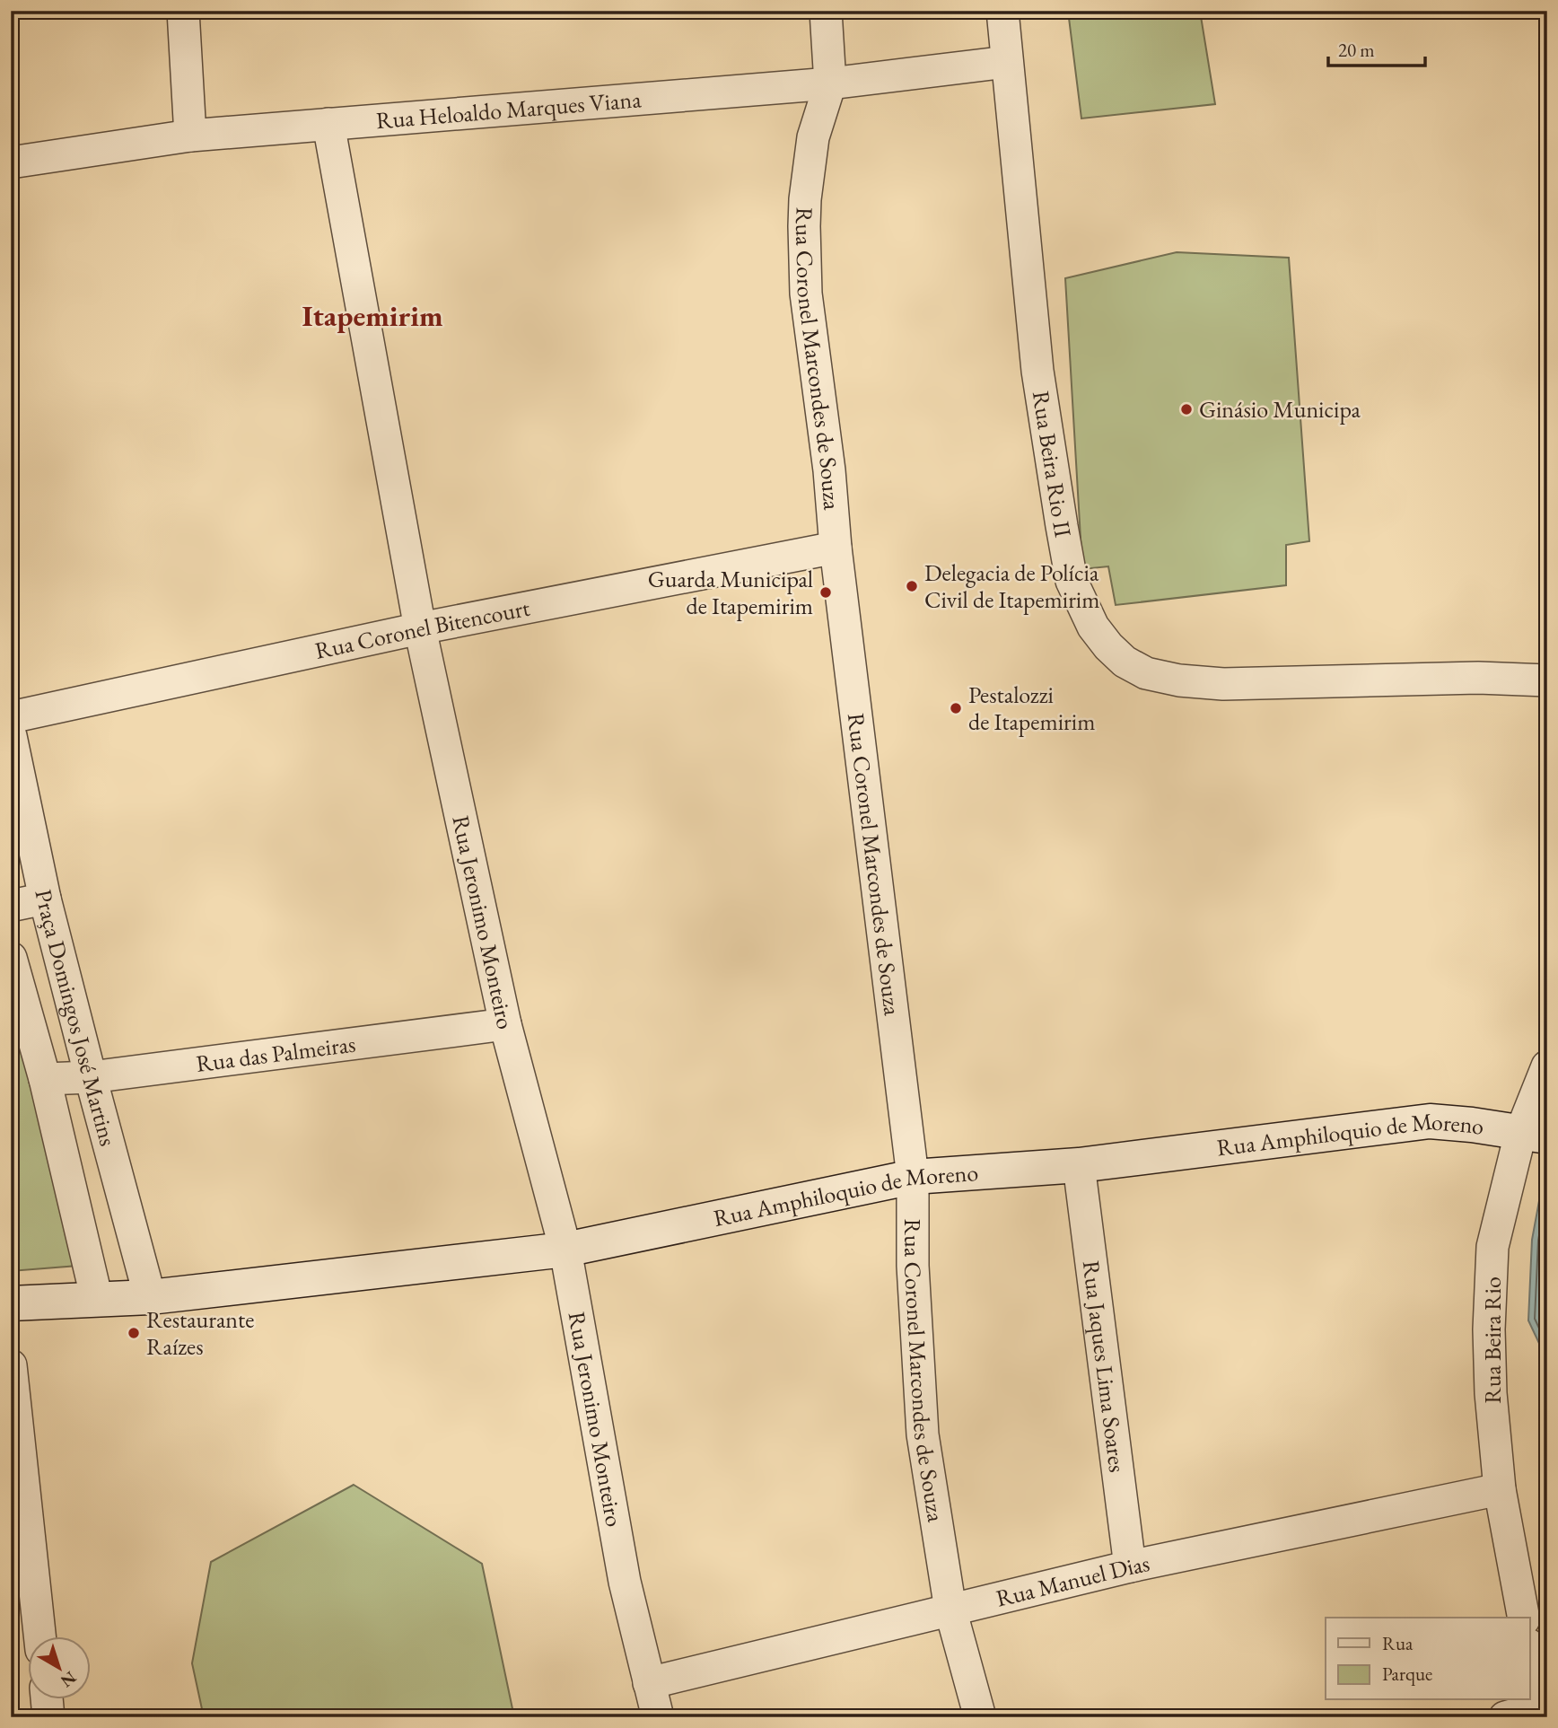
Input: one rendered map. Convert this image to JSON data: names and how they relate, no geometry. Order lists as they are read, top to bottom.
{
  "streets": {
    "main road": ["Rua Amphiloquio de Moreno"],
    "street": [
      "Rua Heloaldo Marques Viana",
      "Rua Coronel Marcondes de Souza",
      "Rua Beira Rio II",
      "Rua Coronel Bitencourt",
      "Rua Jeronimo Monteiro",
      "Praça Domingos José Martins",
      "Rua das Palmeiras",
      "Rua Beira Rio",
      "Rua Jaques Lima Soares",
      "Rua Manuel Dias"
    ]
  },
  "crossings": [
    ["Rua Heloaldo Marques Viana", "Rua Coronel Marcondes de Souza"],
    ["Rua Heloaldo Marques Viana", "Rua Beira Rio II"],
    ["Rua Heloaldo Marques Viana", "Rua Jeronimo Monteiro"],
    ["Rua Coronel Marcondes de Souza", "Rua Coronel Bitencourt"],
    ["Rua Coronel Marcondes de Souza", "Rua Amphiloquio de Moreno"],
    ["Rua Coronel Marcondes de Souza", "Rua Manuel Dias"],
    ["Rua Coronel Bitencourt", "Rua Jeronimo Monteiro"],
    ["Rua Jeronimo Monteiro", "Rua das Palmeiras"],
    ["Rua Jeronimo Monteiro", "Rua Amphiloquio de Moreno"],
    ["Rua Jeronimo Monteiro", "Rua Manuel Dias"],
    ["Praça Domingos José Martins", "Rua das Palmeiras"],
    ["Praça Domingos José Martins", "Rua Amphiloquio de Moreno"],
    ["Rua Amphiloquio de Moreno", "Rua Beira Rio"],
    ["Rua Amphiloquio de Moreno", "Rua Jaques Lima Soares"],
    ["Rua Beira Rio", "Rua Manuel Dias"],
    ["Rua Jaques Lima Soares", "Rua Manuel Dias"]
  ],
  "districts": ["Itapemirim"],
  "places": [
    "Ginásio Municipa",
    "Delegacia de Polícia Civil de Itapemirim",
    "Guarda Municipal de Itapemirim",
    "Pestalozzi de Itapemirim",
    "Restaurante Raízes"
  ],
  "legend": ["Rua", "Parque"],
  "scale_bar": "20 m",
  "north": "bottom right"
}
